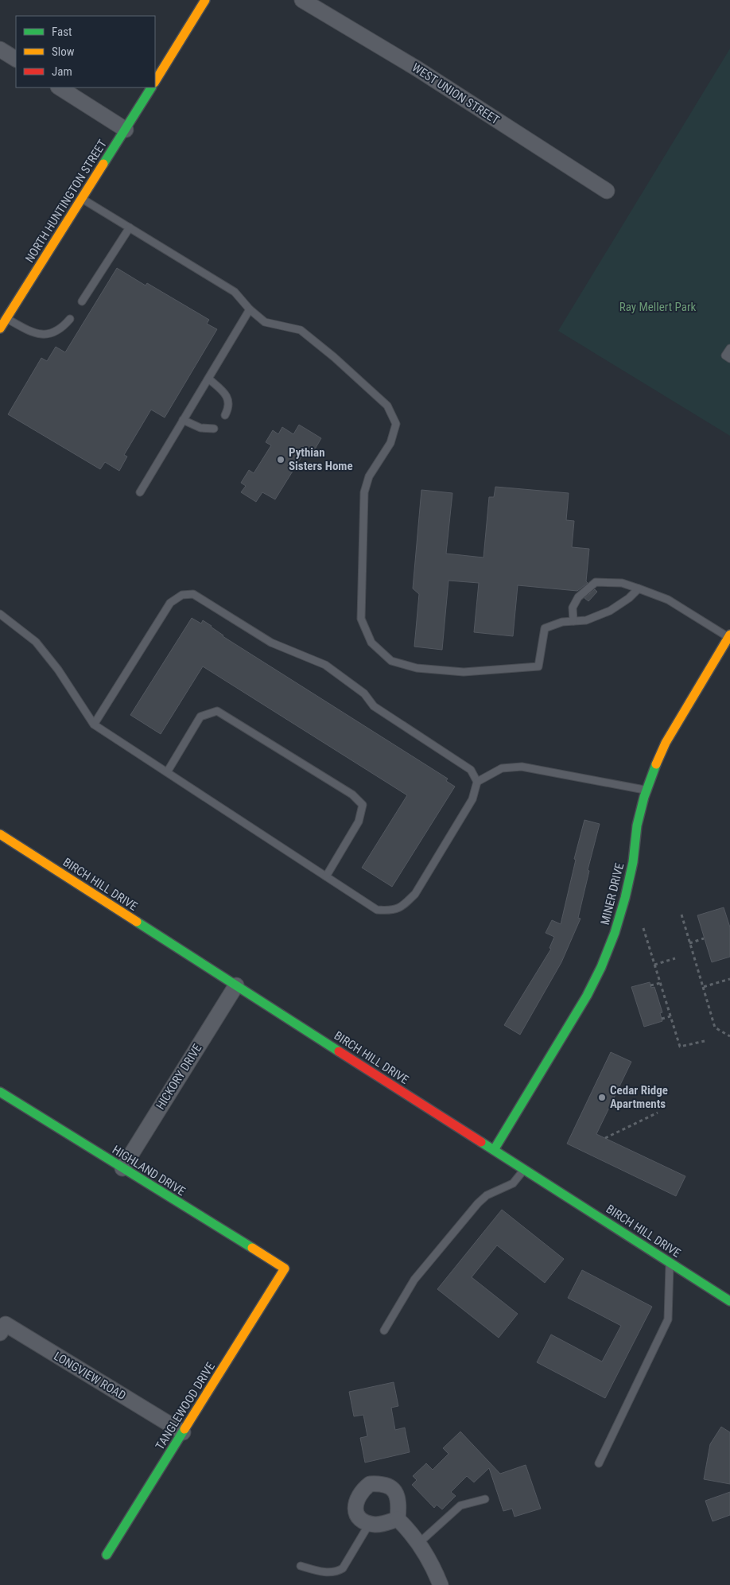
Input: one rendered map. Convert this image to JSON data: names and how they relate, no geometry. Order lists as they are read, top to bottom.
{
  "streets": {
    "street": [
      "WEST UNION STREET",
      "NORTH HUNTINGTON STREET",
      "BIRCH HILL DRIVE",
      "MINER DRIVE",
      "HICKORY DRIVE",
      "HIGHLAND DRIVE",
      "LONGVIEW ROAD",
      "TANGLEWOOD DRIVE"
    ]
  },
  "crossings": [
    ["BIRCH HILL DRIVE", "MINER DRIVE"],
    ["BIRCH HILL DRIVE", "HICKORY DRIVE"],
    ["HICKORY DRIVE", "HIGHLAND DRIVE"],
    ["HIGHLAND DRIVE", "TANGLEWOOD DRIVE"],
    ["LONGVIEW ROAD", "TANGLEWOOD DRIVE"]
  ],
  "parks": ["Ray Mellert Park"],
  "places": ["Pythian Sisters Home", "Cedar Ridge Apartments"],
  "legend": ["Fast", "Slow", "Jam"]
}
